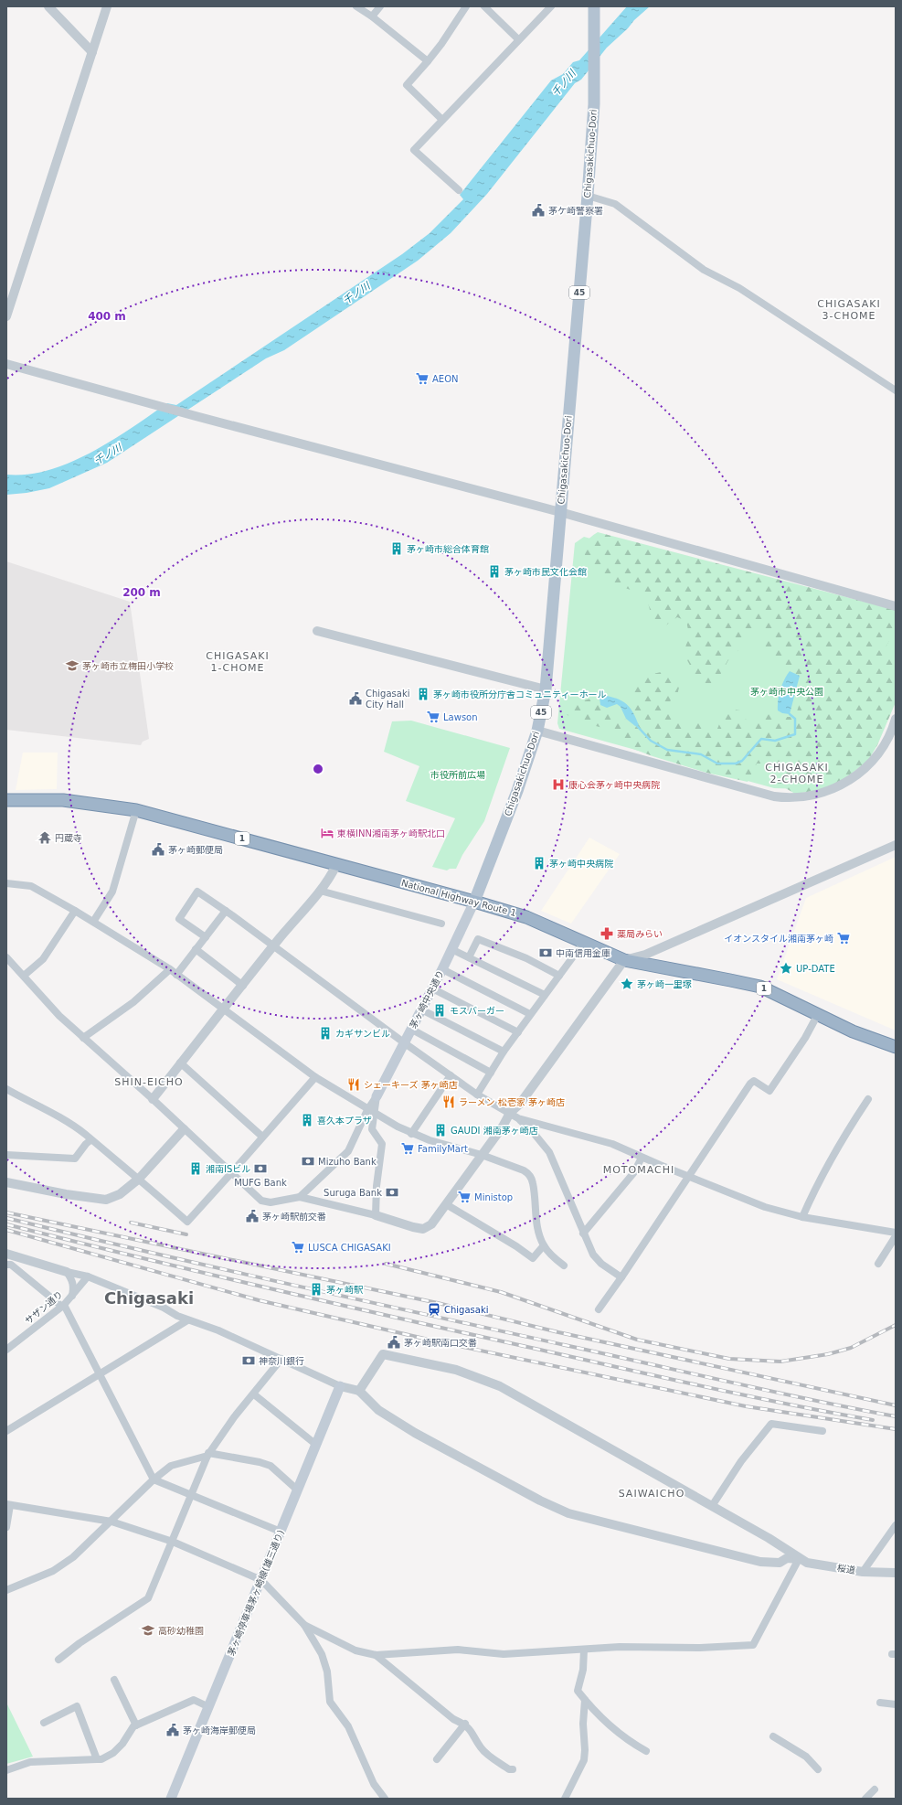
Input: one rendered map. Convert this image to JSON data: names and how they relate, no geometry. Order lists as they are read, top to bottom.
{
  "streets": {
    "highway": ["1", "National Highway Route 1"],
    "main road": [
      "Chigasakichuo-Dori",
      "45",
      "茅ヶ崎中央通り",
      "茅ヶ崎停車場茅ヶ崎線(雄三通り)"
    ],
    "street": ["サザン通り", "桜道"]
  },
  "crossings": [
    ["Chigasakichuo-Dori", "National Highway Route 1"],
    ["Chigasakichuo-Dori", "茅ヶ崎中央通り"],
    ["National Highway Route 1", "茅ヶ崎中央通り"]
  ],
  "districts": [
    "CHIGASAKI 3-CHOME",
    "CHIGASAKI 1-CHOME",
    "CHIGASAKI 2-CHOME",
    "SHIN-EICHO",
    "MOTOMACHI",
    "Chigasaki",
    "SAIWAICHO"
  ],
  "water": ["千ノ川"],
  "parks": ["茅ヶ崎市中央公園", "市役所前広場"],
  "places": {
    "public building": [
      "茅ケ崎警察署",
      "Chigasaki City Hall",
      "茅ヶ崎郵便局",
      "茅ヶ崎駅前交番",
      "茅ヶ崎駅南口交番",
      "茅ヶ崎海岸郵便局"
    ],
    "supermarket": [
      "AEON",
      "Lawson",
      "イオンスタイル湘南茅ヶ崎",
      "FamilyMart",
      "Ministop",
      "LUSCA CHIGASAKI"
    ],
    "building": [
      "茅ヶ崎市総合体育館",
      "茅ヶ崎市民文化会館",
      "茅ヶ崎市役所分庁舎コミュニティーホール",
      "茅ヶ崎中央病院",
      "モスバーガー",
      "カギサンビル",
      "喜久本プラザ",
      "GAUDI 湘南茅ヶ崎店",
      "湘南ISビル",
      "茅ヶ崎駅"
    ],
    "school or university": ["茅ヶ崎市立梅田小学校", "高砂幼稚園"],
    "hospital": ["康心会茅ヶ崎中央病院"],
    "hotel": ["東横INN湘南茅ヶ崎駅北口"],
    "temple": ["円蔵寺"],
    "pharmacy": ["薬局みらい"],
    "bank": [
      "中南信用金庫",
      "Mizuho Bank",
      "MUFG Bank",
      "Suruga Bank",
      "神奈川銀行"
    ],
    "place": ["UP-DATE", "茅ヶ崎一里塚"],
    "restaurant": ["シェーキーズ 茅ヶ崎店", "ラーメン 松壱家 茅ヶ崎店"],
    "station": ["Chigasaki"]
  },
  "rings": ["400 m", "200 m"]
}
